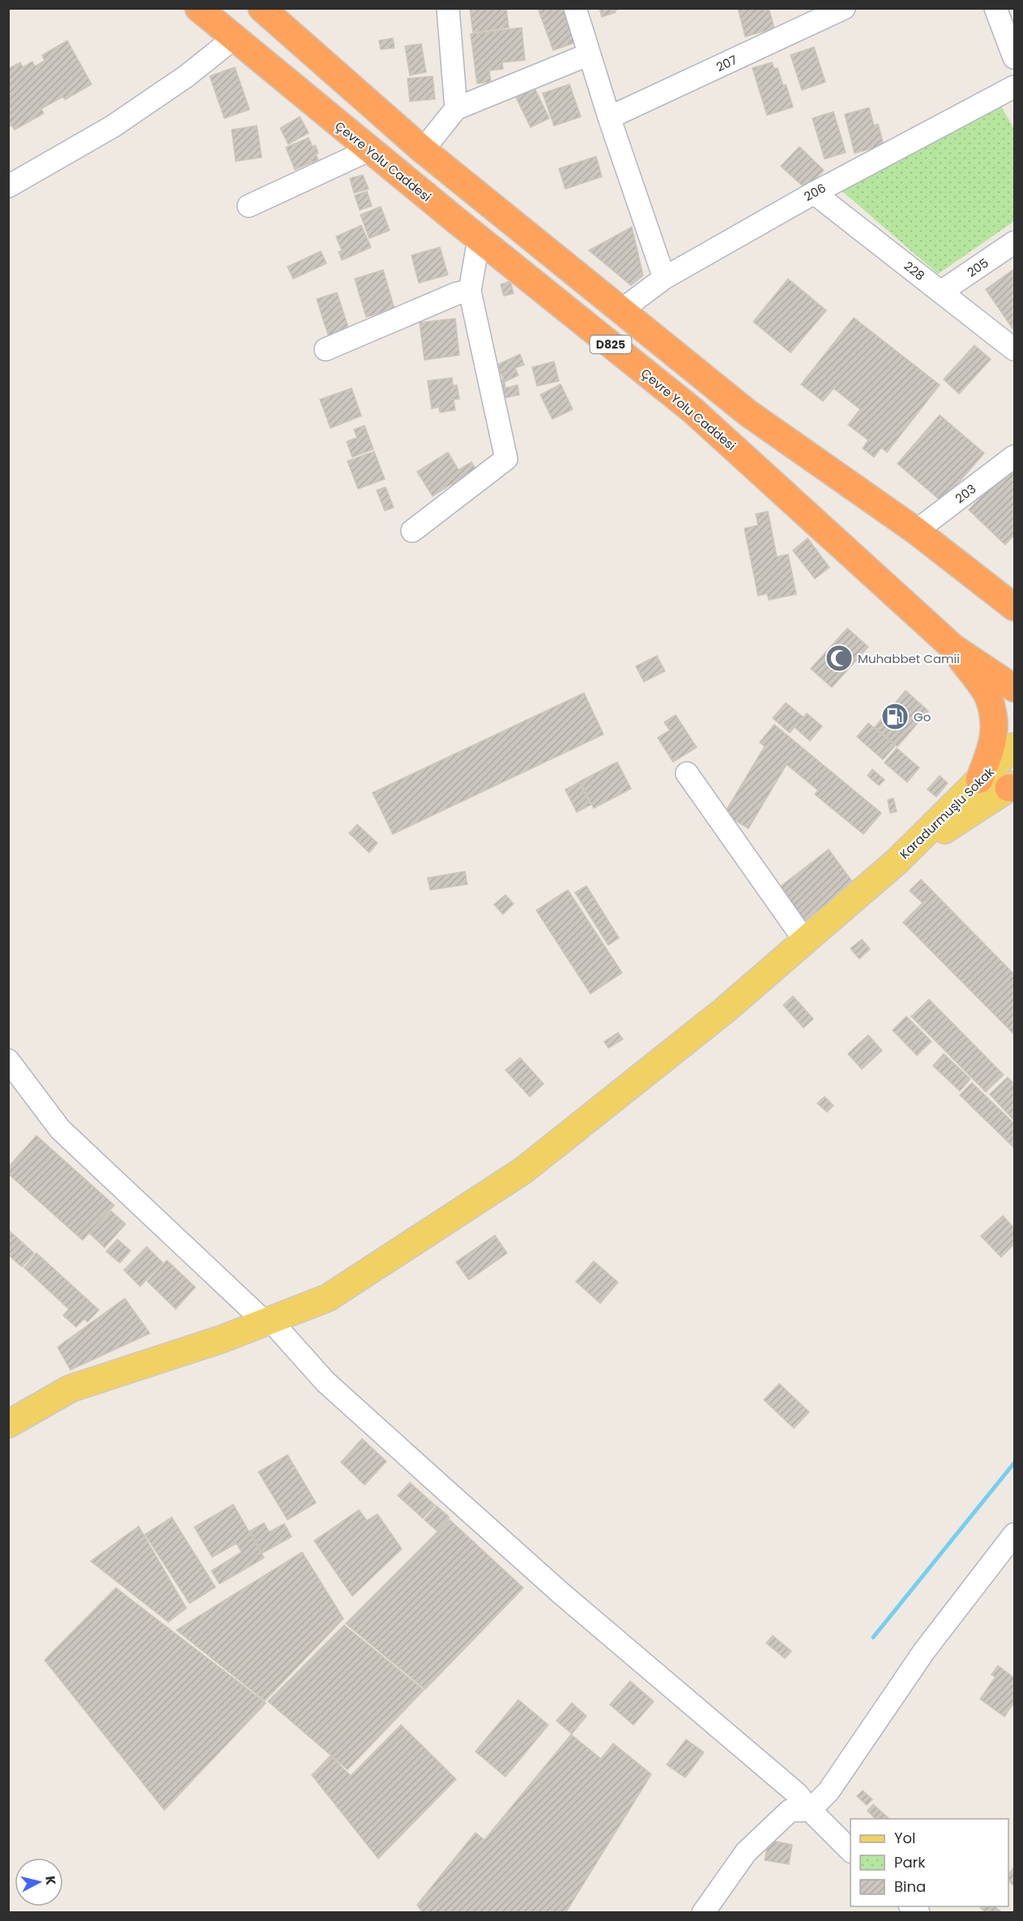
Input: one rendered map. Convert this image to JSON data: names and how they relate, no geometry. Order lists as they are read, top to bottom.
{
  "streets": {
    "highway": ["Çevre Yolu Caddesi", "D825"],
    "main road": ["Karadurmuşlu Sokak"],
    "street": [
      "207",
      "206",
      "205",
      "228",
      "203"
    ]
  },
  "crossings": [
    ["206", "228"],
    ["206", "D825"],
    ["205", "228"],
    ["D825", "203"]
  ],
  "places": {
    "mosque": ["Muhabbet Camii"],
    "fuel station": ["Go"]
  },
  "legend": ["Yol", "Park", "Bina"],
  "north": "right"
}
